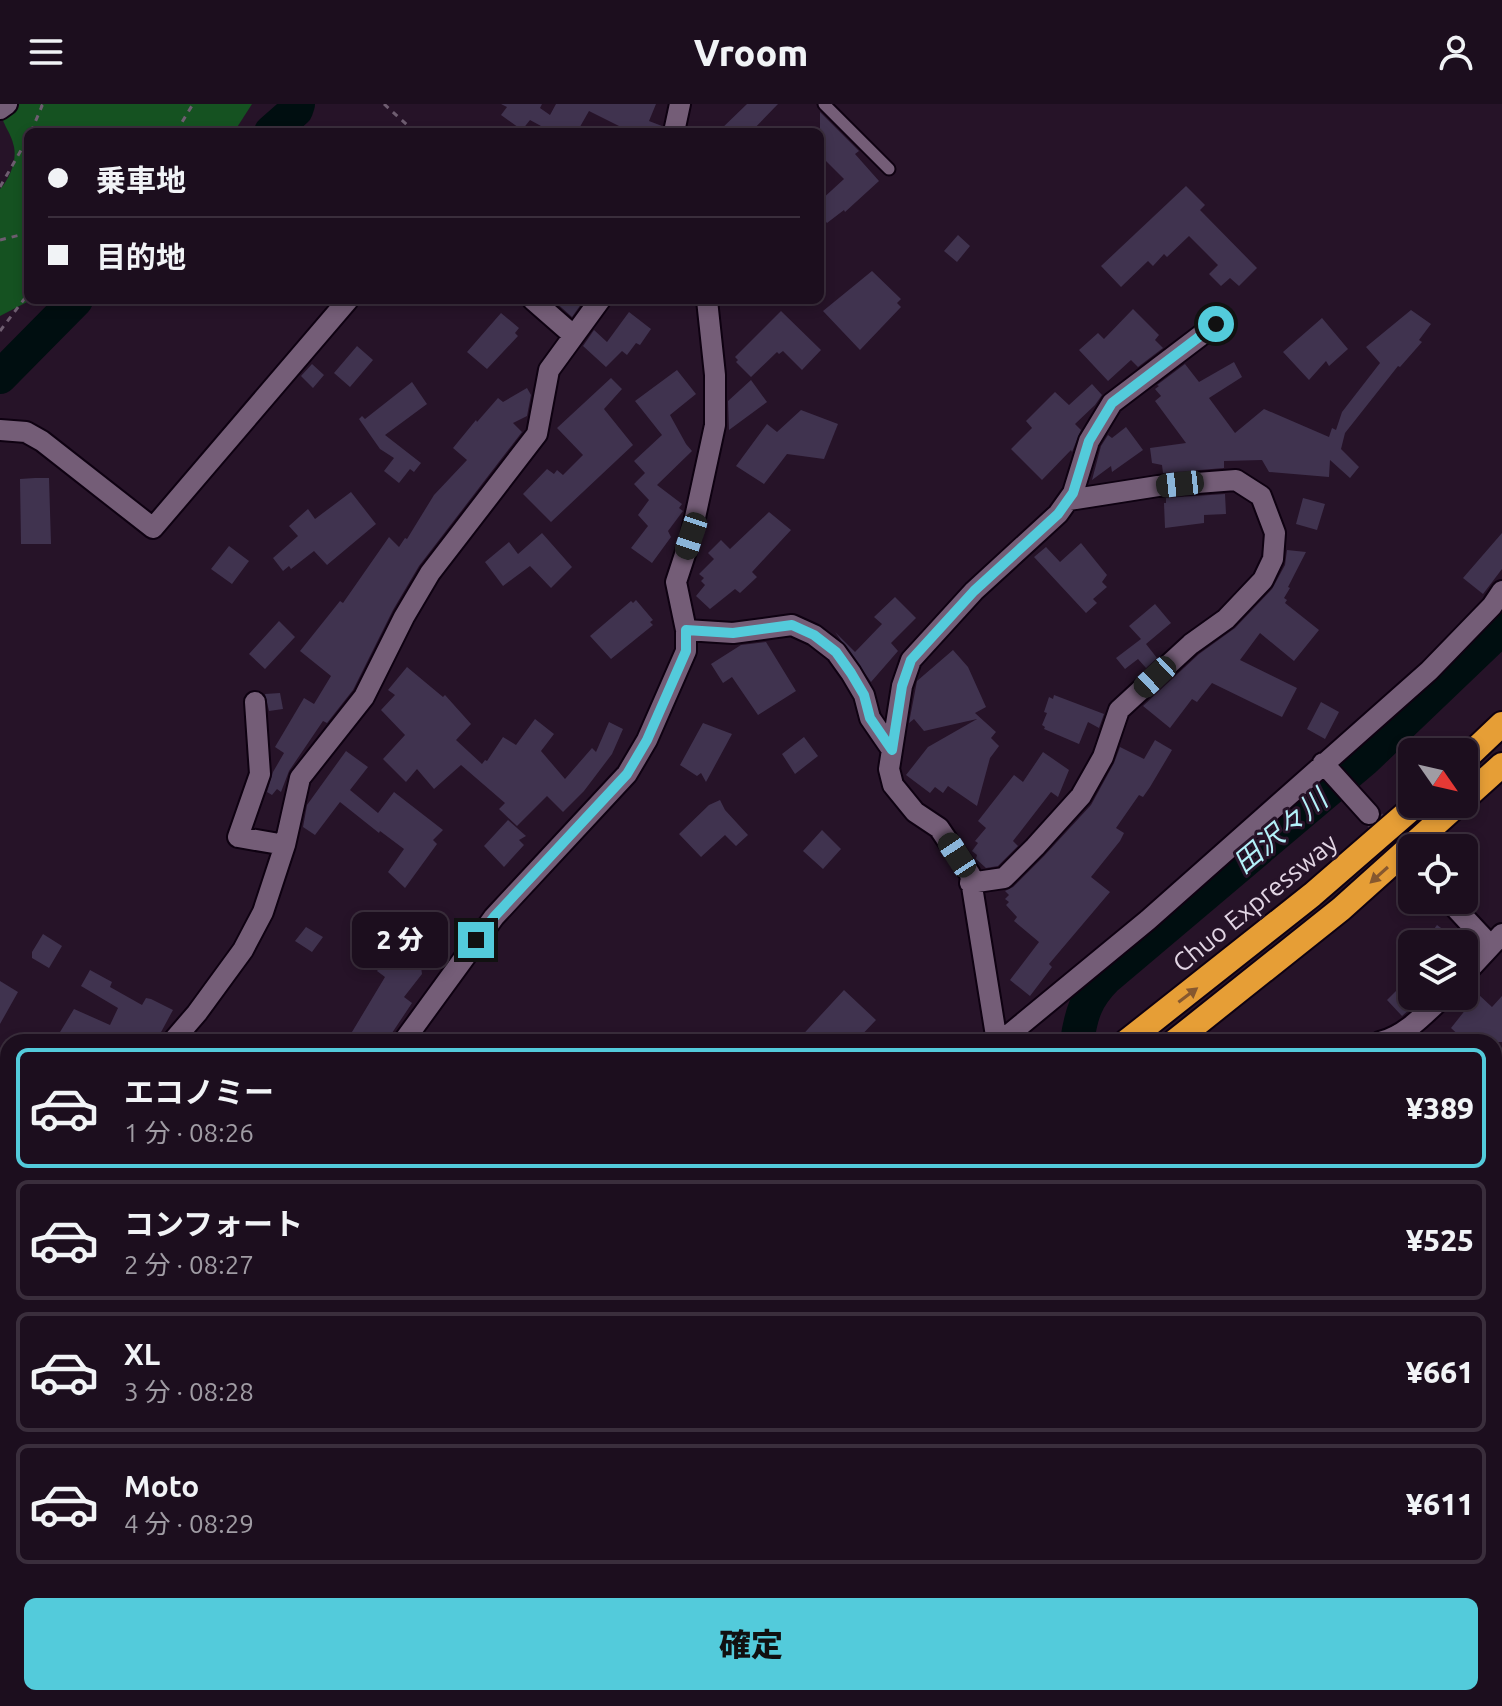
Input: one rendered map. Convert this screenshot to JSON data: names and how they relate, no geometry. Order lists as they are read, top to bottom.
{
  "streets": {
    "highway": ["Chuo Expressway"]
  },
  "water": ["田沢々川"],
  "north": "bottom right",
  "page": {
    "header": "Vroom",
    "banner": ["乗車地", "目的地"],
    "bubble": "2 分",
    "list": [
      {
        "name": "エコノミー",
        "note": "1 分 · 08:26",
        "value": "¥389"
      },
      {
        "name": "コンフォート",
        "note": "2 分 · 08:27",
        "value": "¥525"
      },
      {
        "name": "XL",
        "note": "3 分 · 08:28",
        "value": "¥661"
      },
      {
        "name": "Moto",
        "note": "4 分 · 08:29",
        "value": "¥611"
      }
    ],
    "buttons": "確定"
  }
}
